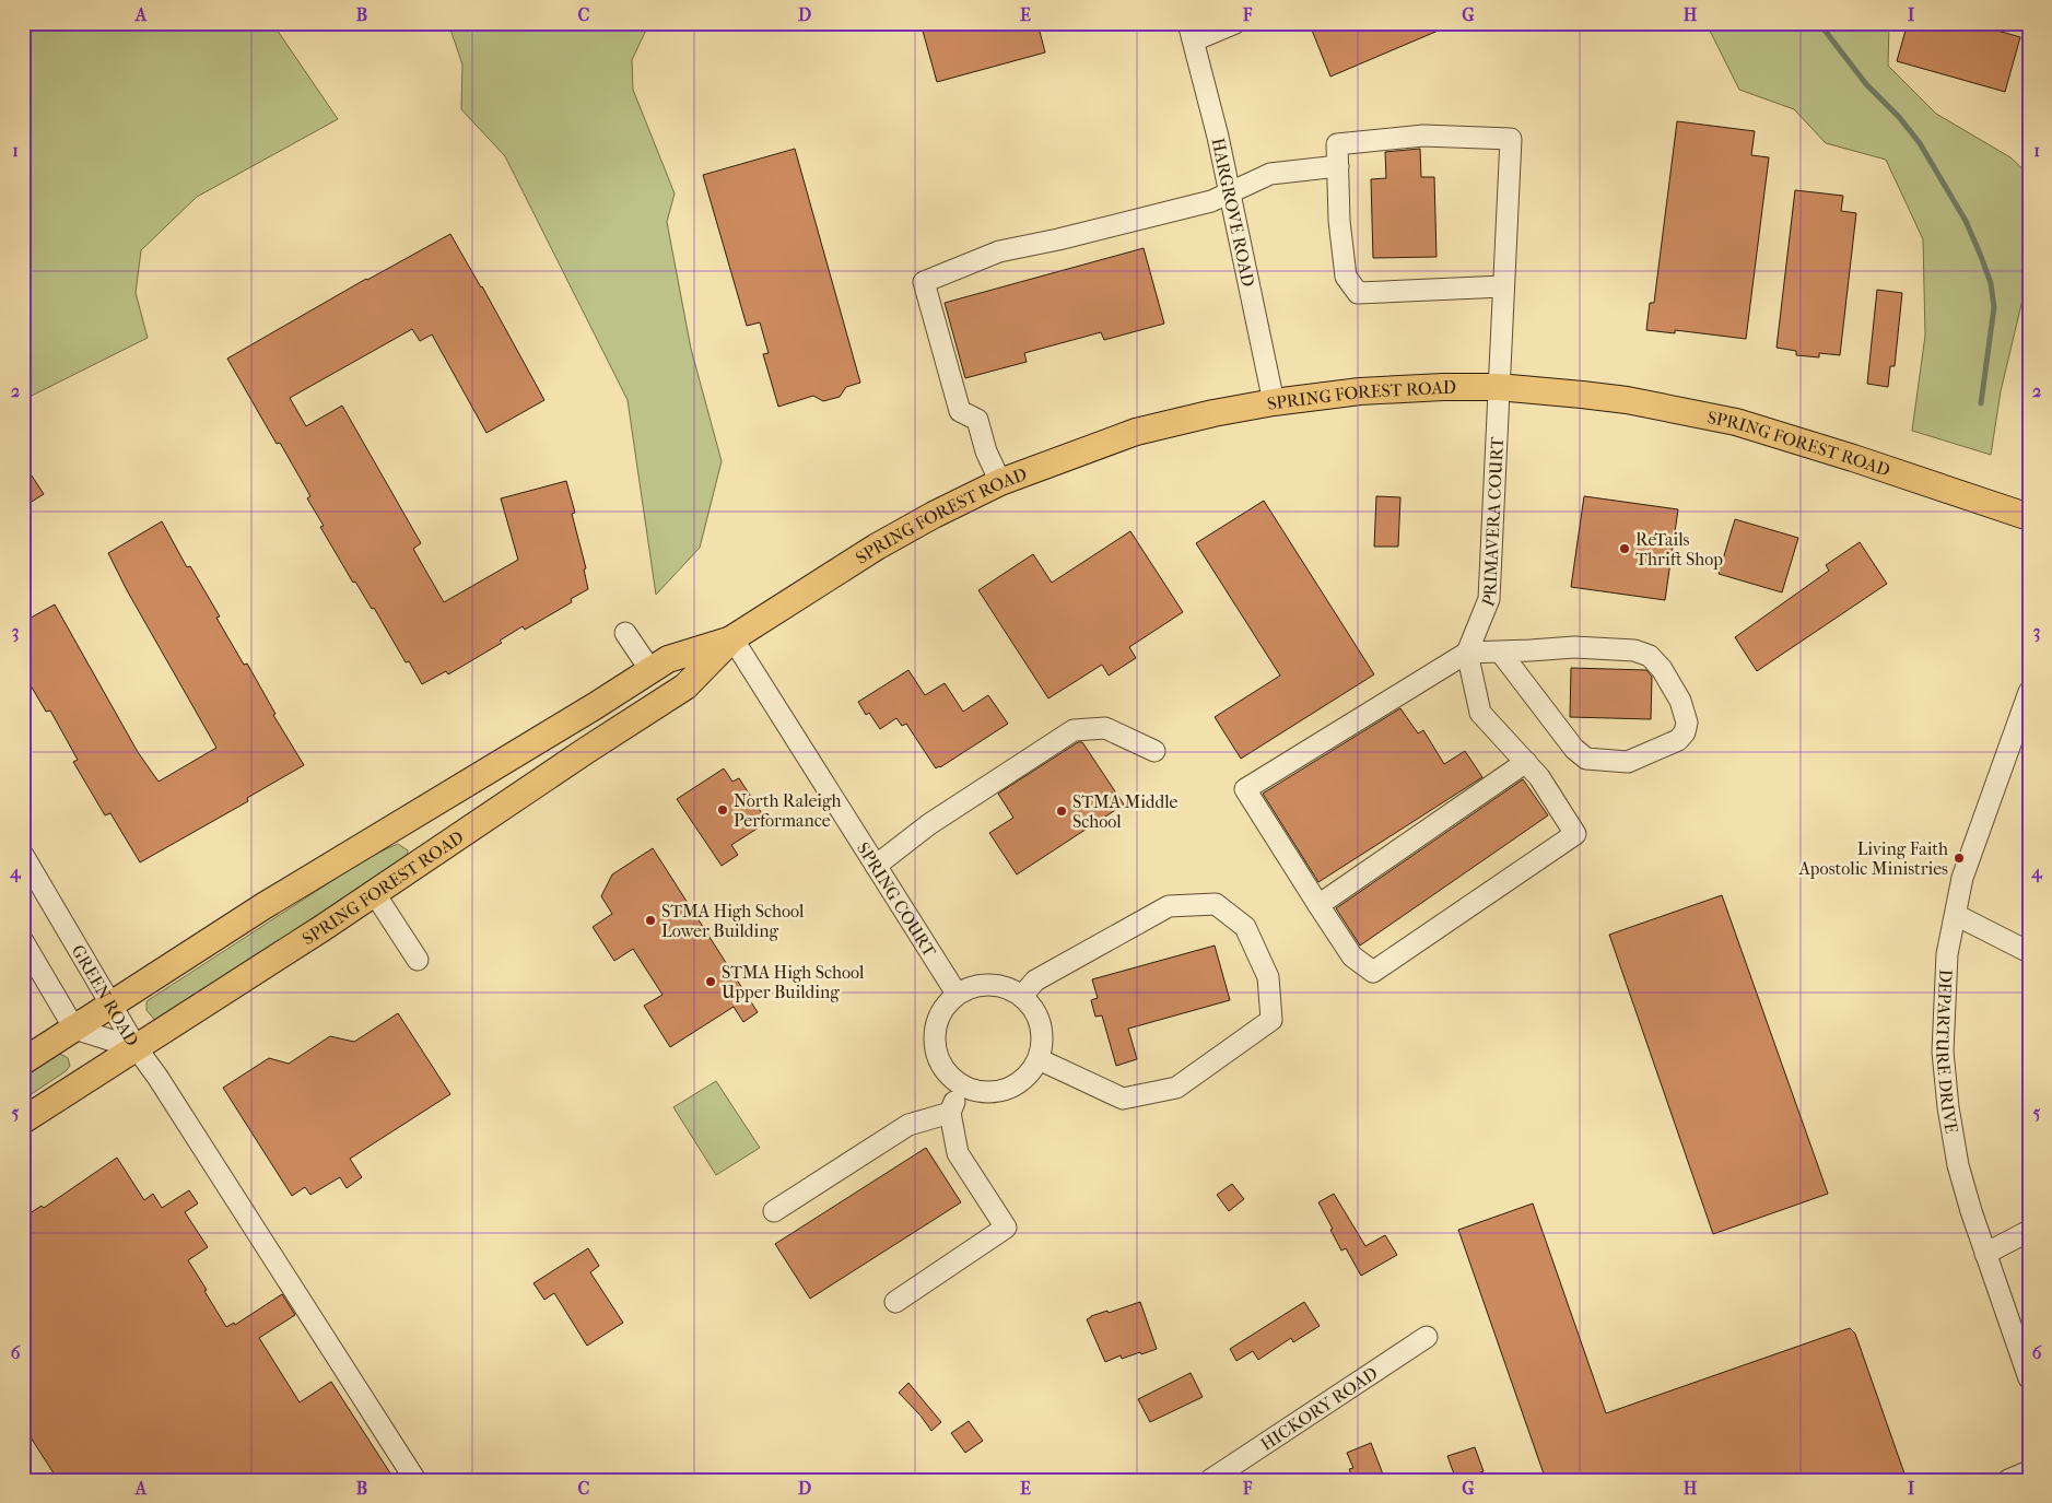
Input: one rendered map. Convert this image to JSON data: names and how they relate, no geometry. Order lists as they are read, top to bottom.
{
  "streets": {
    "main road": ["SPRING FOREST ROAD"],
    "street": [
      "HARGROVE ROAD",
      "PRIMAVERA COURT",
      "SPRING COURT",
      "GREEN ROAD",
      "DEPARTURE DRIVE",
      "HICKORY ROAD"
    ]
  },
  "crossings": [
    ["HARGROVE ROAD", "SPRING FOREST ROAD"],
    ["SPRING FOREST ROAD", "PRIMAVERA COURT"],
    ["SPRING FOREST ROAD", "SPRING COURT"],
    ["SPRING FOREST ROAD", "GREEN ROAD"]
  ],
  "places": [
    "ReTails Thrift Shop",
    "North Raleigh Performance",
    "STMA Middle School",
    "Living Faith Apostolic Ministries",
    "STMA High School Lower Building",
    "STMA High School Upper Building"
  ],
  "grid": {
    "columns": [
      "A",
      "B",
      "C",
      "D",
      "E",
      "F",
      "G",
      "H",
      "I"
    ],
    "rows": [
      "1",
      "2",
      "3",
      "4",
      "5",
      "6"
    ]
  }
}
